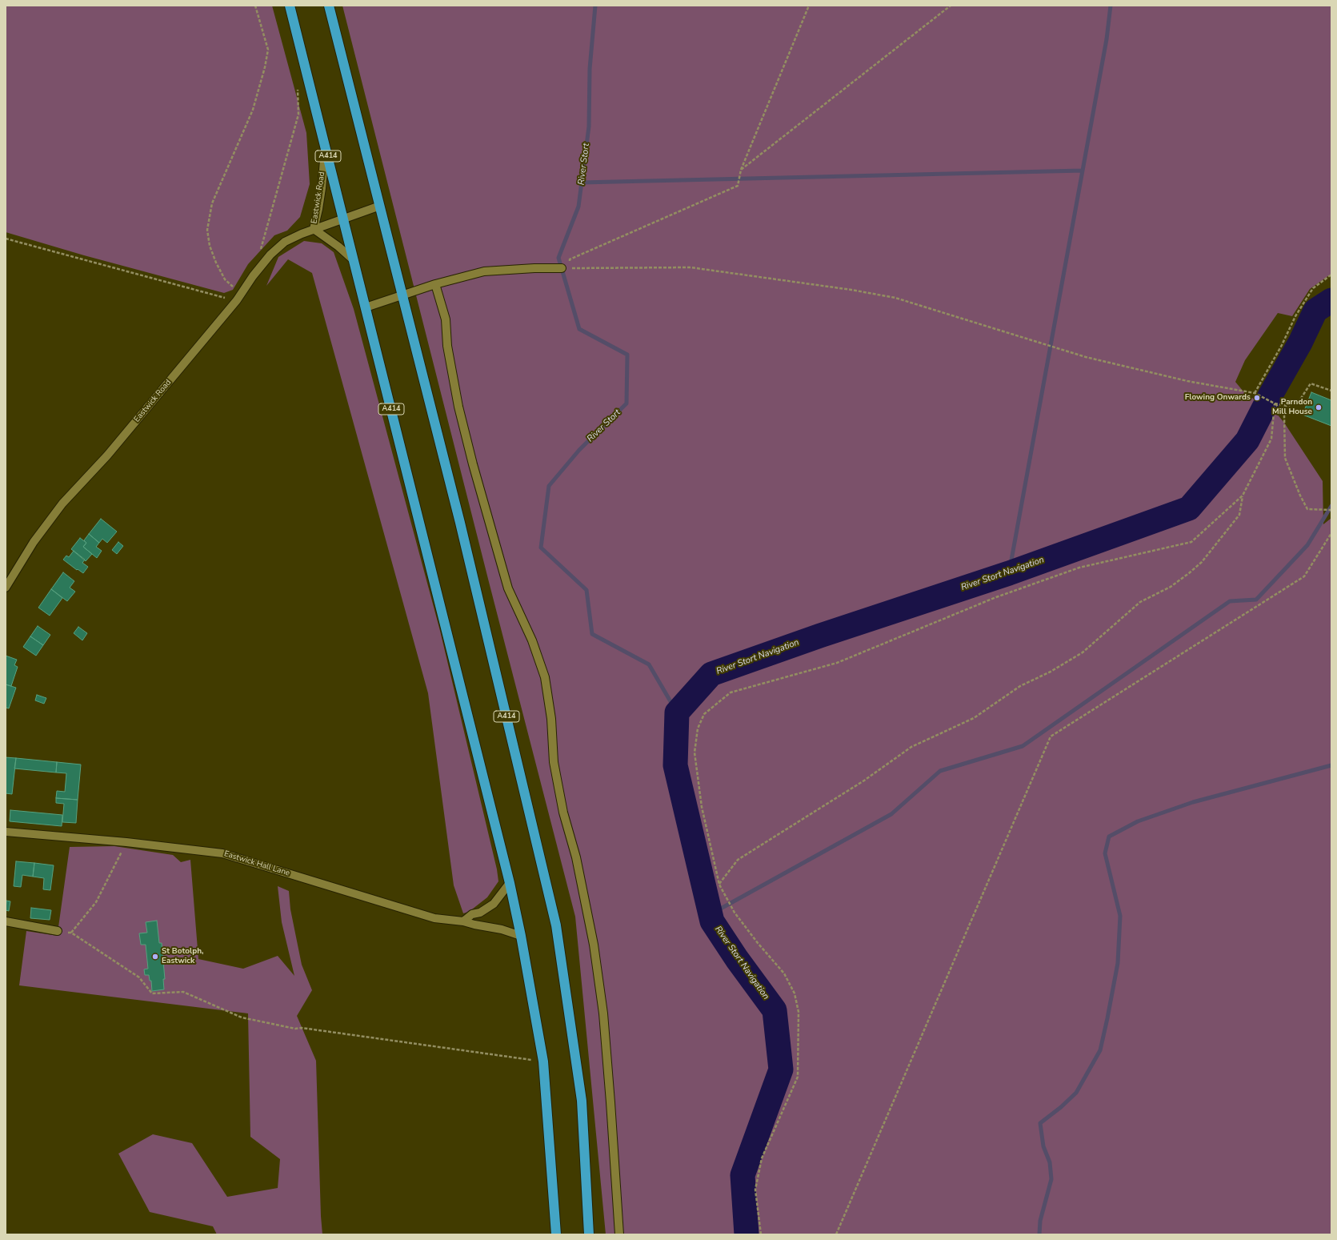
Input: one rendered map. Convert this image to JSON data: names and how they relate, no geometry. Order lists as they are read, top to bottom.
{
  "streets": {
    "highway": ["A414"],
    "street": ["Eastwick Road", "Eastwick Hall Lane"]
  },
  "crossings": [
    ["A414", "Eastwick Road"],
    ["A414", "Eastwick Hall Lane"]
  ],
  "water": ["River Stort", "River Stort Navigation"],
  "places": ["Flowing Onwards", "Parndon Mill House", "St Botolph, Eastwick"]
}
